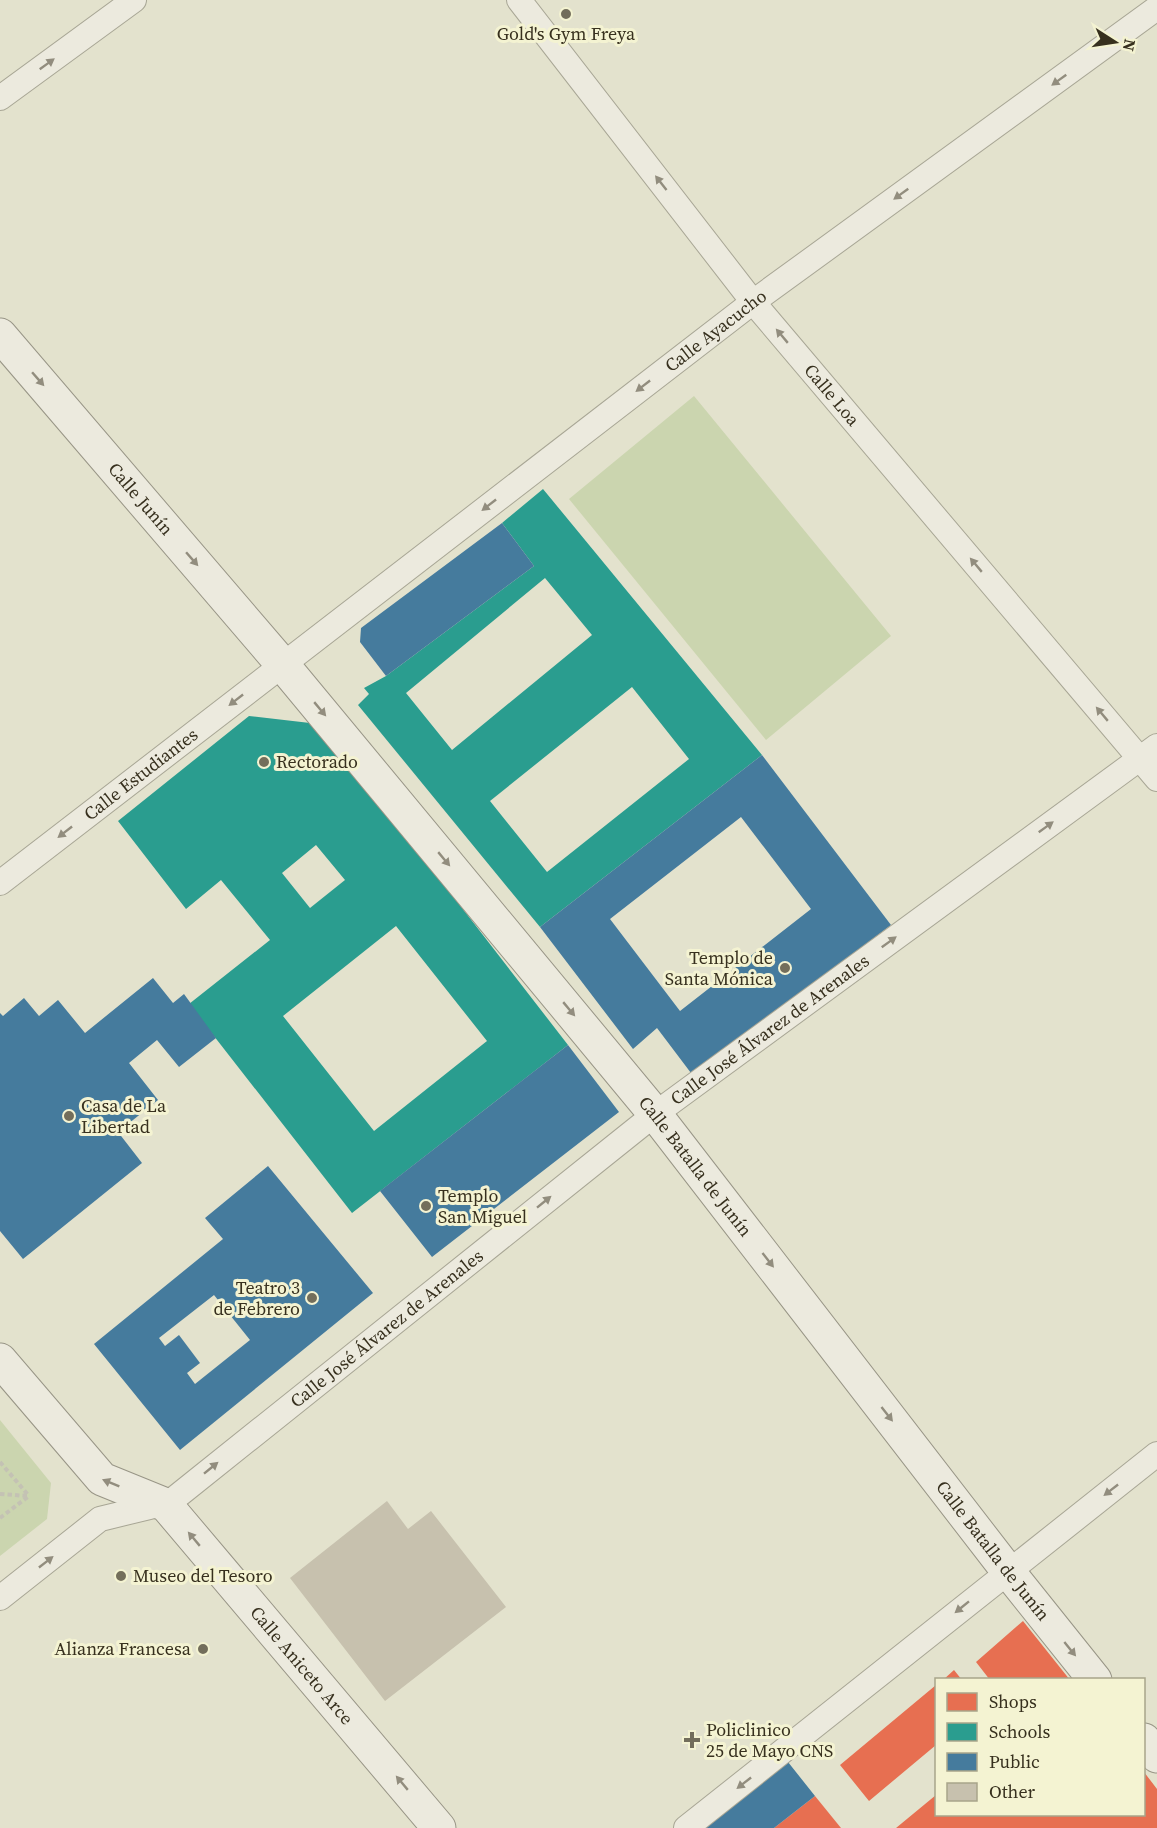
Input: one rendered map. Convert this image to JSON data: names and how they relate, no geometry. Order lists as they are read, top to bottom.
{
  "streets": {
    "main road": ["Calle Junín", "Calle Batalla de Junín", "Calle Aniceto Arce"],
    "street": [
      "Calle Ayacucho",
      "Calle Loa",
      "Calle Estudiantes",
      "Calle José Álvarez de Arenales"
    ]
  },
  "crossings": [
    ["Calle Ayacucho", "Calle Loa"],
    ["Calle Ayacucho", "Calle Junín"],
    ["Calle Ayacucho", "Calle Estudiantes"],
    ["Calle Ayacucho", "Calle Batalla de Junín"],
    ["Calle Loa", "Calle José Álvarez de Arenales"],
    ["Calle Junín", "Calle Estudiantes"],
    ["Calle Junín", "Calle Batalla de Junín"],
    ["Calle Estudiantes", "Calle Batalla de Junín"],
    ["Calle José Álvarez de Arenales", "Calle Batalla de Junín"],
    ["Calle José Álvarez de Arenales", "Calle Aniceto Arce"]
  ],
  "one_way": [
    "Calle Ayacucho",
    "Calle Loa",
    "Calle Junín",
    "Calle Estudiantes",
    "Calle José Álvarez de Arenales",
    "Calle Batalla de Junín",
    "Calle Aniceto Arce"
  ],
  "places": {
    "other": [
      "Gold's Gym Freya",
      "Rectorado",
      "Templo de Santa Mónica",
      "Casa de La Libertad",
      "Templo San Miguel",
      "Teatro 3 de Febrero",
      "Museo del Tesoro",
      "Alianza Francesa"
    ],
    "health": ["Policlinico 25 de Mayo CNS"]
  },
  "legend": [
    "Shops",
    "Schools",
    "Public",
    "Other"
  ],
  "north": "right"
}
